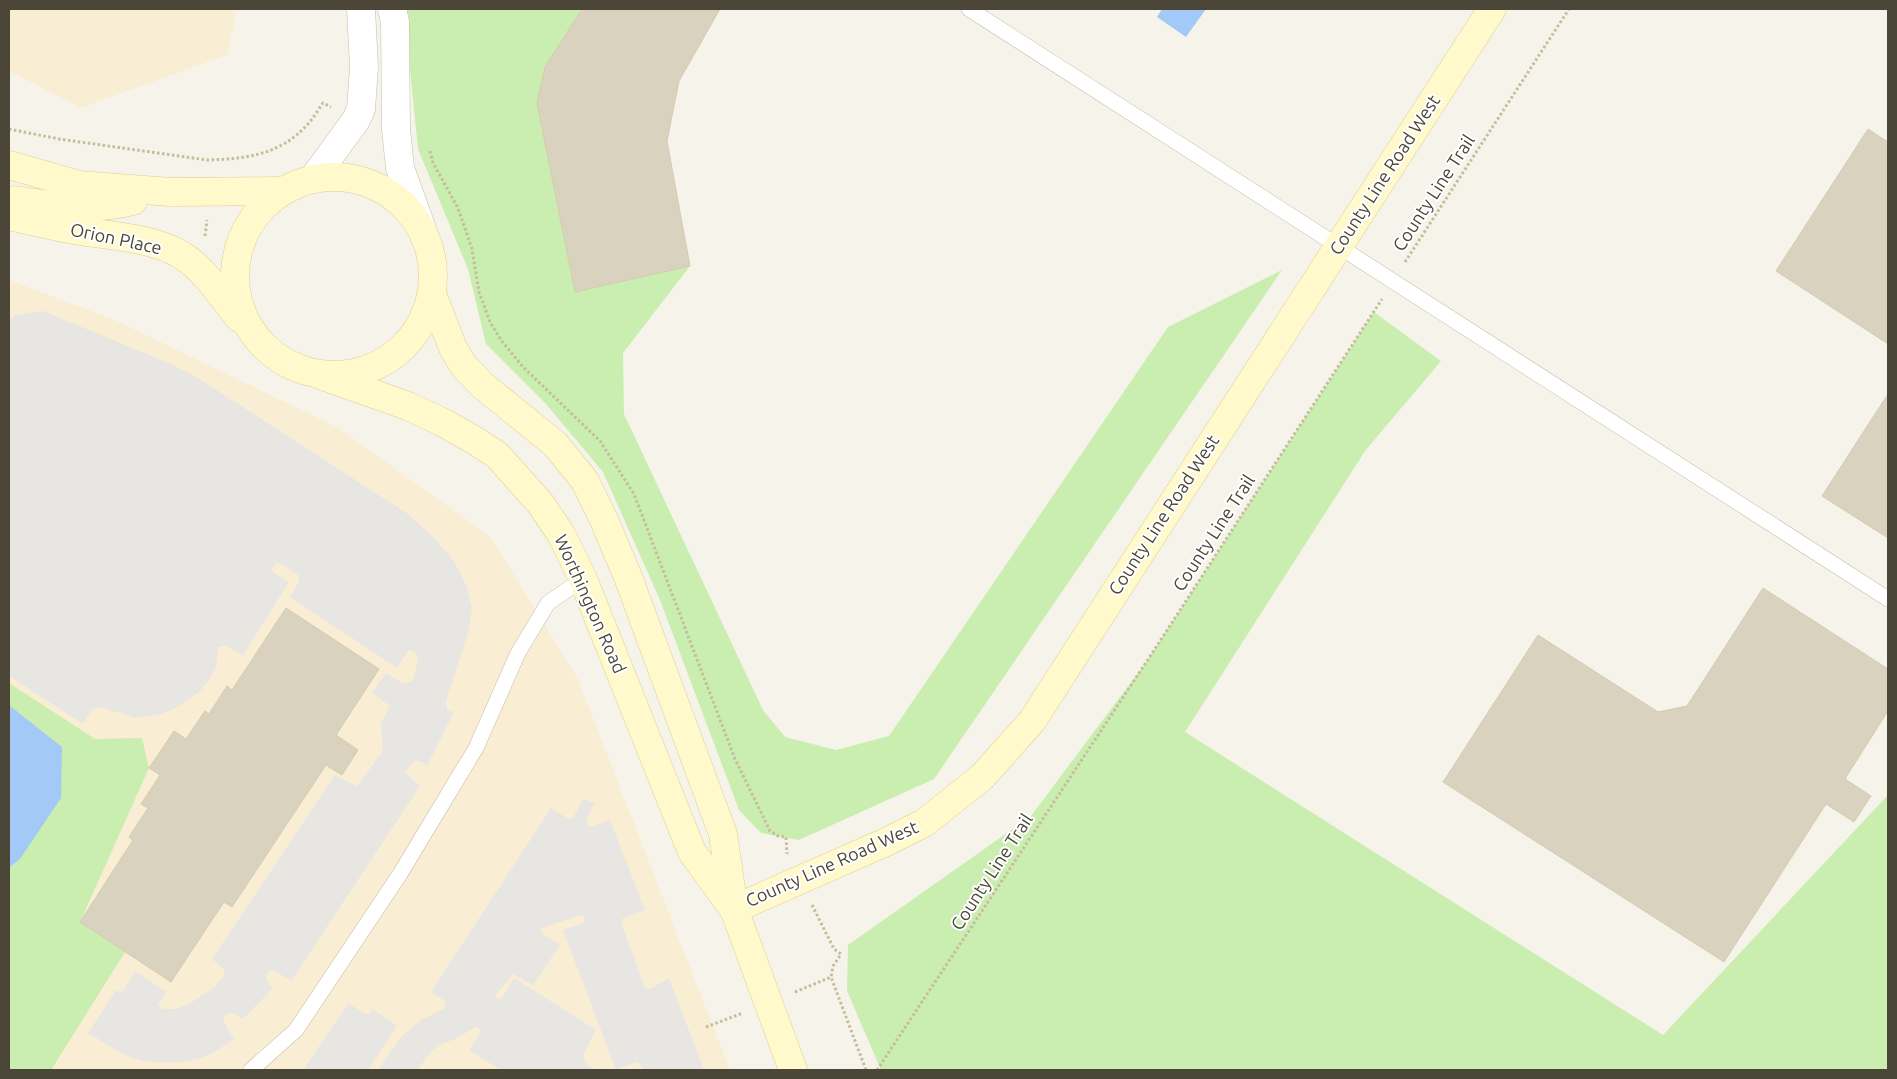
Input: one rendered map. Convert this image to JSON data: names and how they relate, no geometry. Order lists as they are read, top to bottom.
{
  "streets": {
    "main road": ["County Line Road West", "Orion Place", "Worthington Road"],
    "path": ["County Line Trail"]
  },
  "crossings": [
    ["County Line Road West", "Worthington Road"],
    ["Orion Place", "Worthington Road"]
  ]
}
